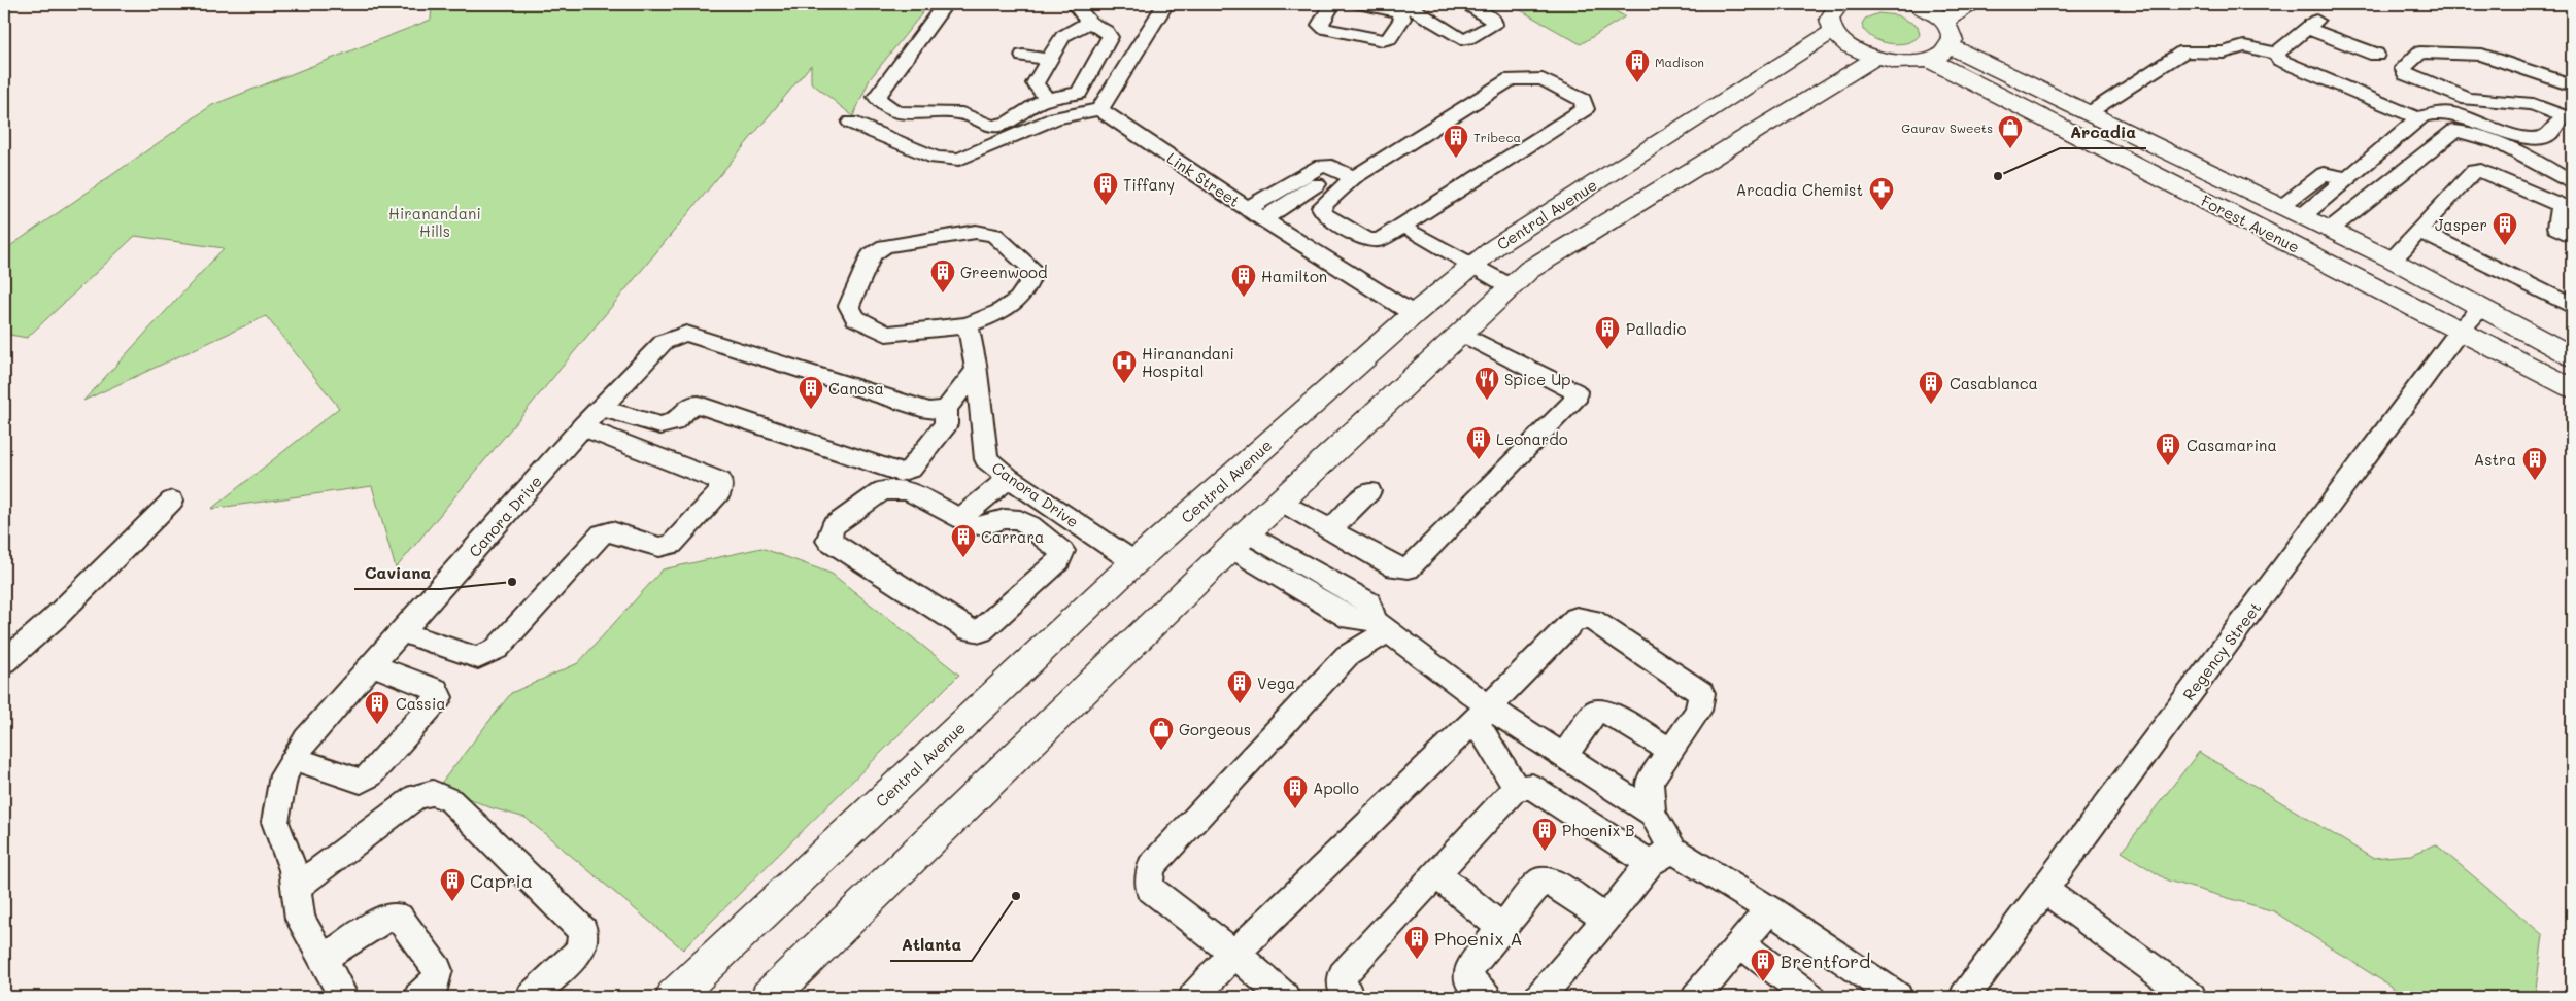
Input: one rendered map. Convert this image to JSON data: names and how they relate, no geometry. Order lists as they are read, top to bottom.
{
  "streets": {
    "main road": ["Central Avenue", "Forest Avenue"],
    "street": ["Link Street", "Canora Drive", "Regency Street"]
  },
  "crossings": [
    ["Link Street", "Central Avenue"],
    ["Central Avenue", "Canora Drive"],
    ["Forest Avenue", "Regency Street"]
  ],
  "parks": ["Hiranandani Hills"],
  "places": {
    "building": [
      "Madison",
      "Tribeca",
      "Tiffany",
      "Jasper",
      "Greenwood",
      "Hamilton",
      "Palladio",
      "Casablanca",
      "Canosa",
      "Leonardo",
      "Casamarina",
      "Astra",
      "Carrara",
      "Vega",
      "Cassia",
      "Apollo",
      "Phoenix B",
      "Capria",
      "Phoenix A",
      "Brentford"
    ],
    "shop": ["Gaurav Sweets", "Gorgeous"],
    "other": ["Arcadia", "Caviana", "Atlanta"],
    "pharmacy": ["Arcadia Chemist"],
    "hospital": ["Hiranandani Hospital"],
    "restaurant": ["Spice Up"]
  }
}
